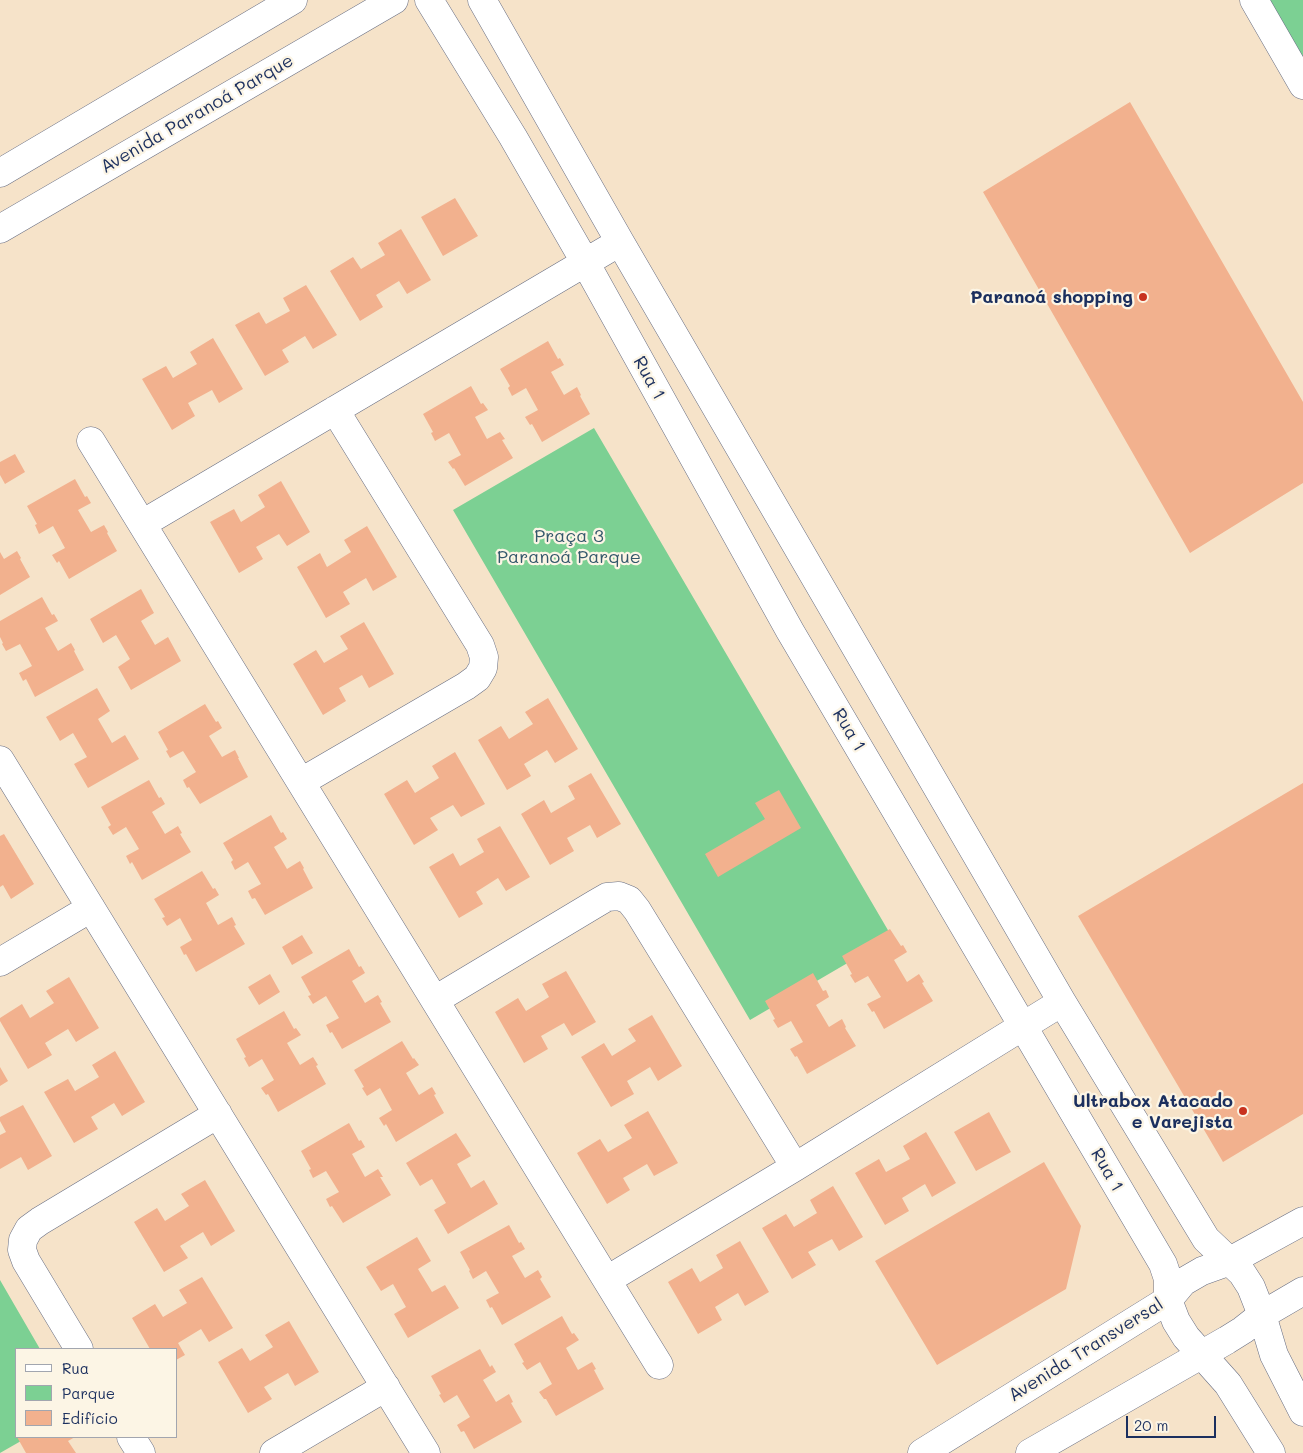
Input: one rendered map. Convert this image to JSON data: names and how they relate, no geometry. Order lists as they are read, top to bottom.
{
  "streets": {
    "street": ["Avenida Paranoá Parque", "Rua 1", "Avenida Transversal"]
  },
  "crossings": [
    ["Rua 1", "Avenida Transversal"]
  ],
  "parks": ["Praça 3 Paranoá Parque"],
  "places": ["Paranoá shopping", "Ultrabox Atacado e Varejista"],
  "legend": ["Rua", "Parque", "Edifício"],
  "scale_bar": "20 m"
}
